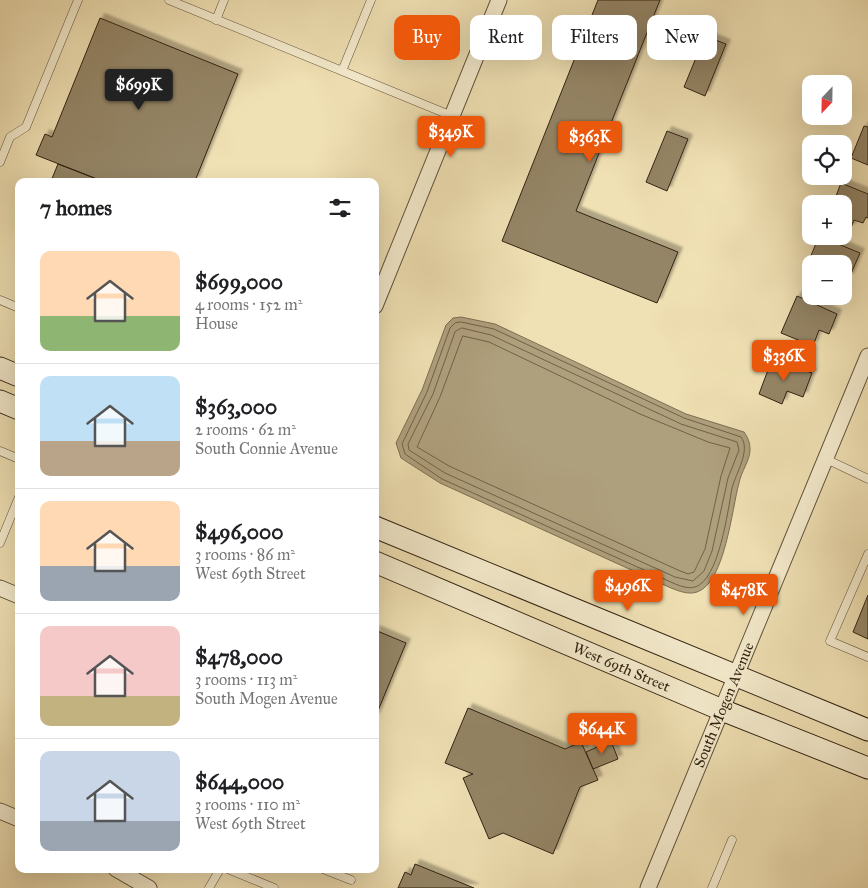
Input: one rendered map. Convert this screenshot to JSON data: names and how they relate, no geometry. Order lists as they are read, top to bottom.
{
  "streets": {
    "street": ["West 69th Street", "South Mogen Avenue"]
  },
  "crossings": [
    ["West 69th Street", "South Mogen Avenue"]
  ],
  "north": "bottom",
  "page": {
    "chip": [
      "Buy",
      "Rent",
      "Filters",
      "New"
    ],
    "price": [
      "$699K",
      "$349K",
      "$363K",
      "$336K",
      "$496K",
      "$478K",
      "$644K"
    ],
    "map_buttons": ["+", "−"],
    "heading": "7 homes",
    "list": [
      {
        "name": "$699,000",
        "note": "4 rooms · 152 m² · House"
      },
      {
        "name": "$363,000",
        "note": "2 rooms · 62 m² · South Connie Avenue"
      },
      {
        "name": "$496,000",
        "note": "3 rooms · 86 m² · West 69th Street"
      },
      {
        "name": "$478,000",
        "note": "3 rooms · 113 m² · South Mogen Avenue"
      },
      {
        "name": "$644,000",
        "note": "3 rooms · 110 m² · West 69th Street"
      }
    ]
  }
}
